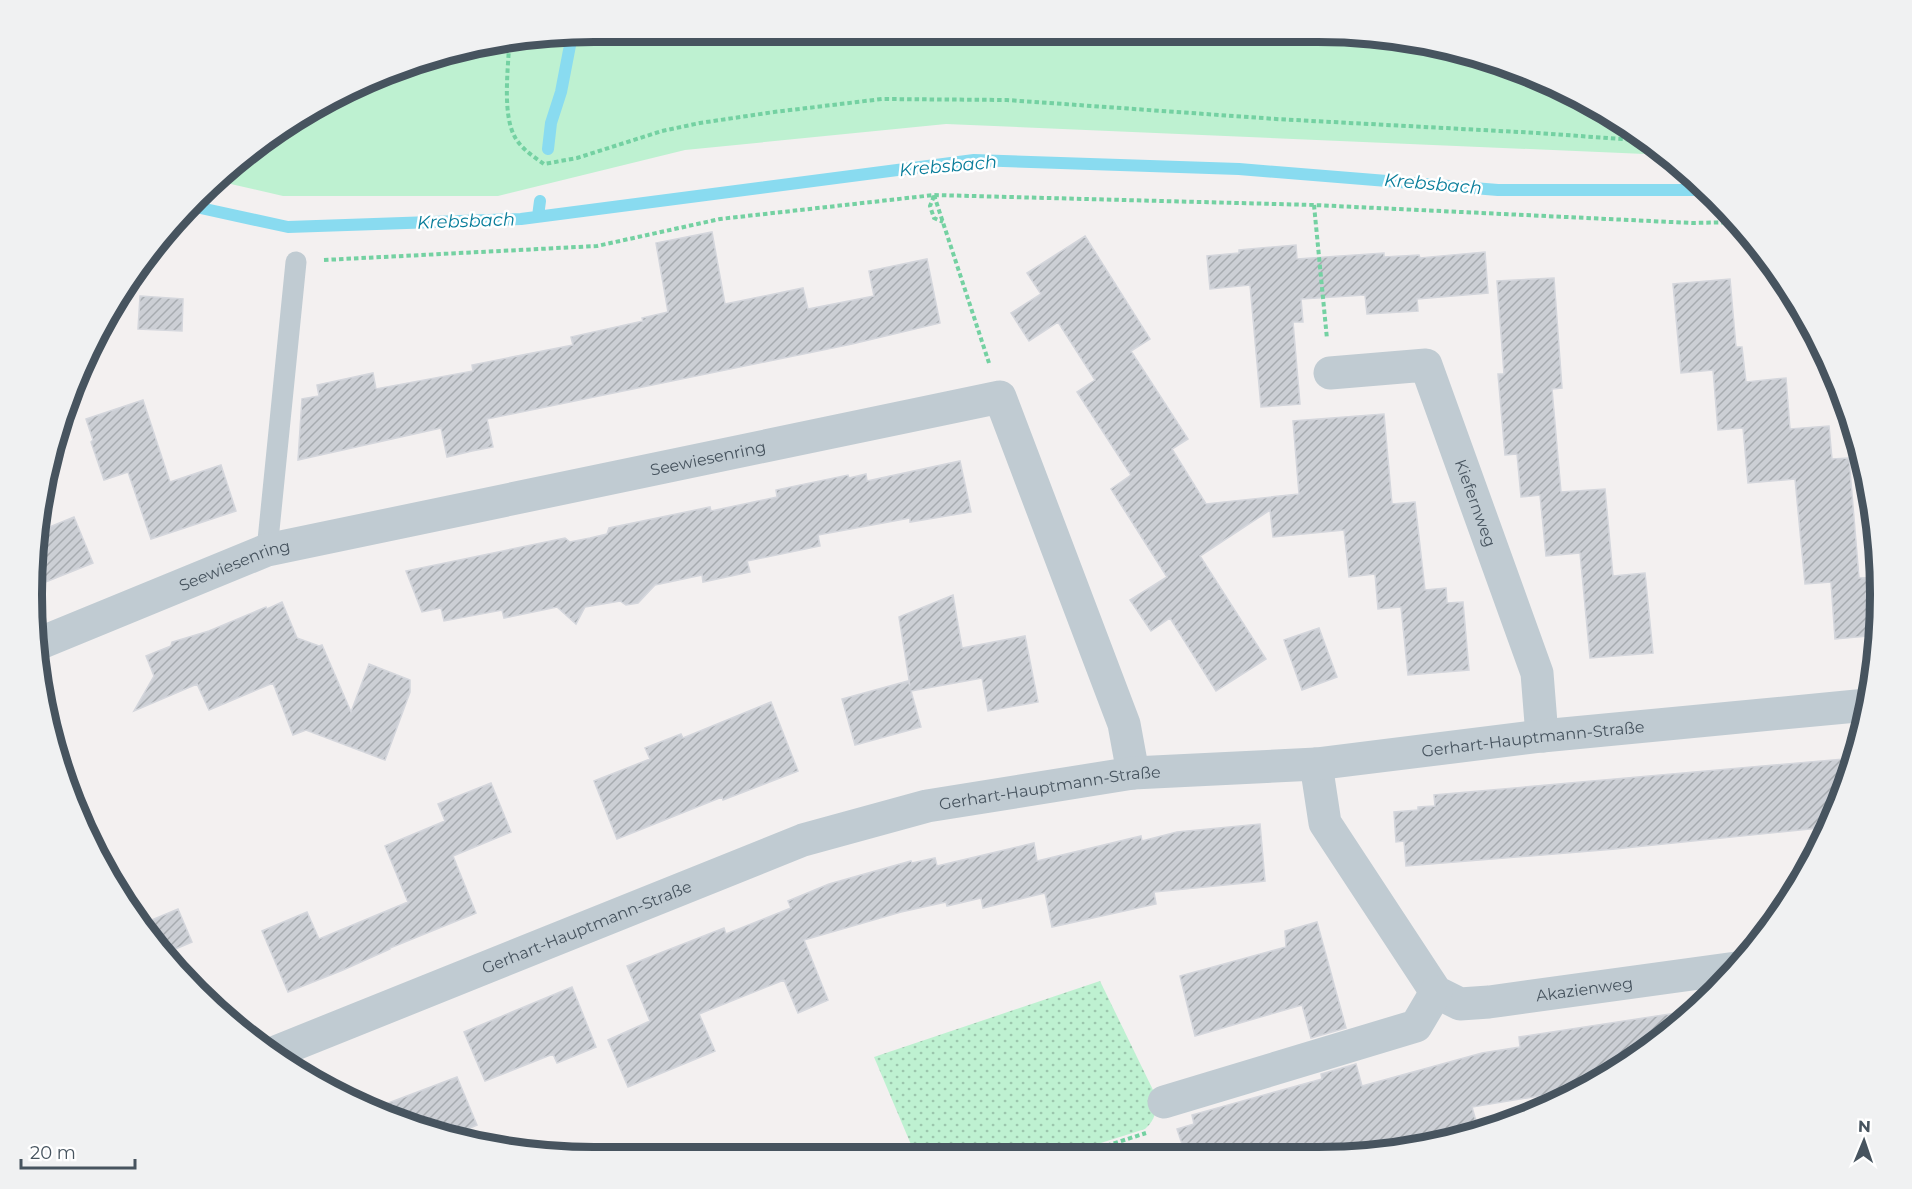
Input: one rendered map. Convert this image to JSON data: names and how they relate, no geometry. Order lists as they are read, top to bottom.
{
  "streets": {
    "street": [
      "Seewiesenring",
      "Kiefernweg",
      "Gerhart-Hauptmann-Straße",
      "Akazienweg"
    ]
  },
  "crossings": [
    ["Kiefernweg", "Gerhart-Hauptmann-Straße"]
  ],
  "water": ["Krebsbach"],
  "scale_bar": "20 m",
  "north": "top"
}
